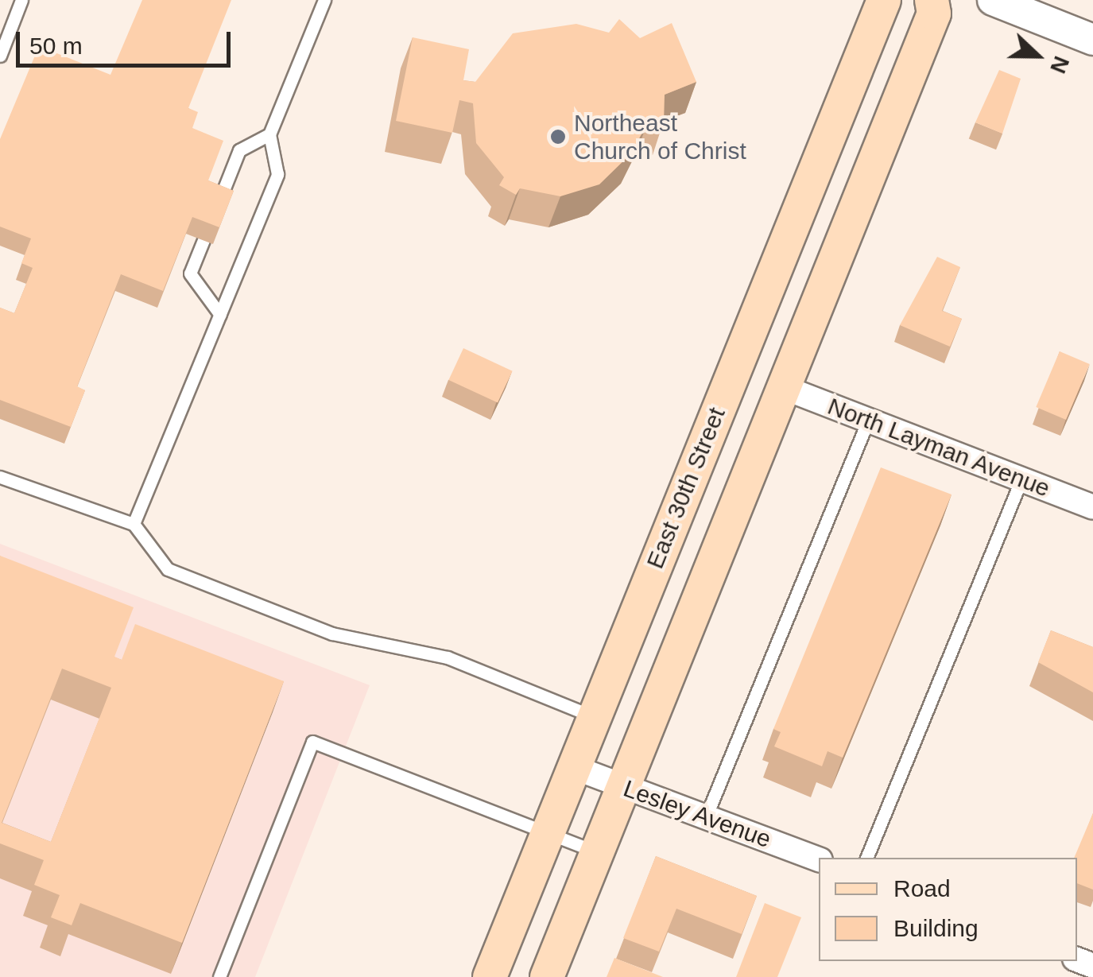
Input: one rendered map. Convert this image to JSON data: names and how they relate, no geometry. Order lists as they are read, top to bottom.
{
  "streets": {
    "main road": ["East 30th Street"],
    "street": ["North Layman Avenue", "Lesley Avenue"]
  },
  "crossings": [
    ["East 30th Street", "Lesley Avenue"]
  ],
  "places": ["Northeast Church of Christ"],
  "legend": ["Road", "Building"],
  "scale_bar": "50 m",
  "north": "right"
}
